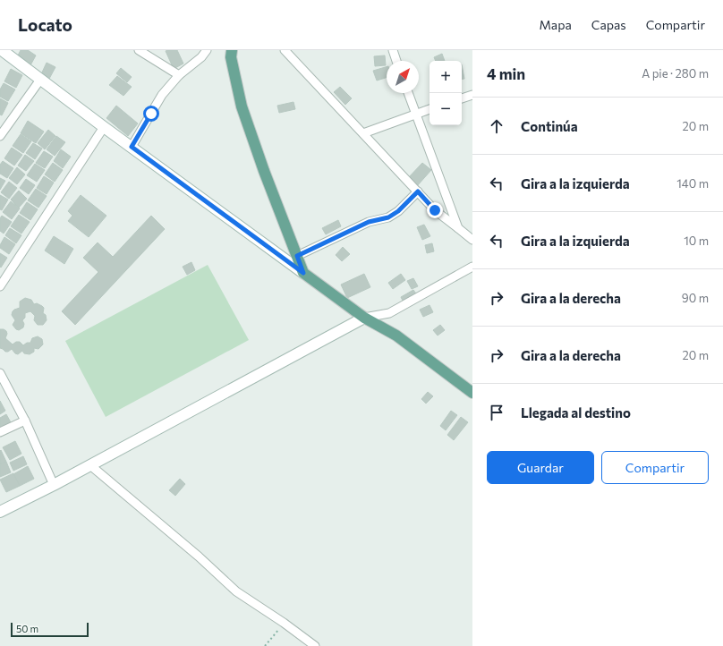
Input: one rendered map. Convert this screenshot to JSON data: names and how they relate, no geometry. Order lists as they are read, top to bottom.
{
  "scale_bar": "50 m",
  "north": "top right",
  "page": {
    "header": "Locato",
    "nav": ["Mapa", "Capas", "Compartir"],
    "heading": ["4 min", "A pie · 280 m"],
    "map_buttons": ["+", "−"],
    "list": [
      ["Continúa", "20 m"],
      ["Gira a la izquierda", "140 m"],
      ["Gira a la izquierda", "10 m"],
      ["Gira a la derecha", "90 m"],
      ["Gira a la derecha", "20 m"],
      "Llegada al destino"
    ],
    "buttons": ["Guardar", "Compartir"],
    "scale": "50 m"
  }
}
